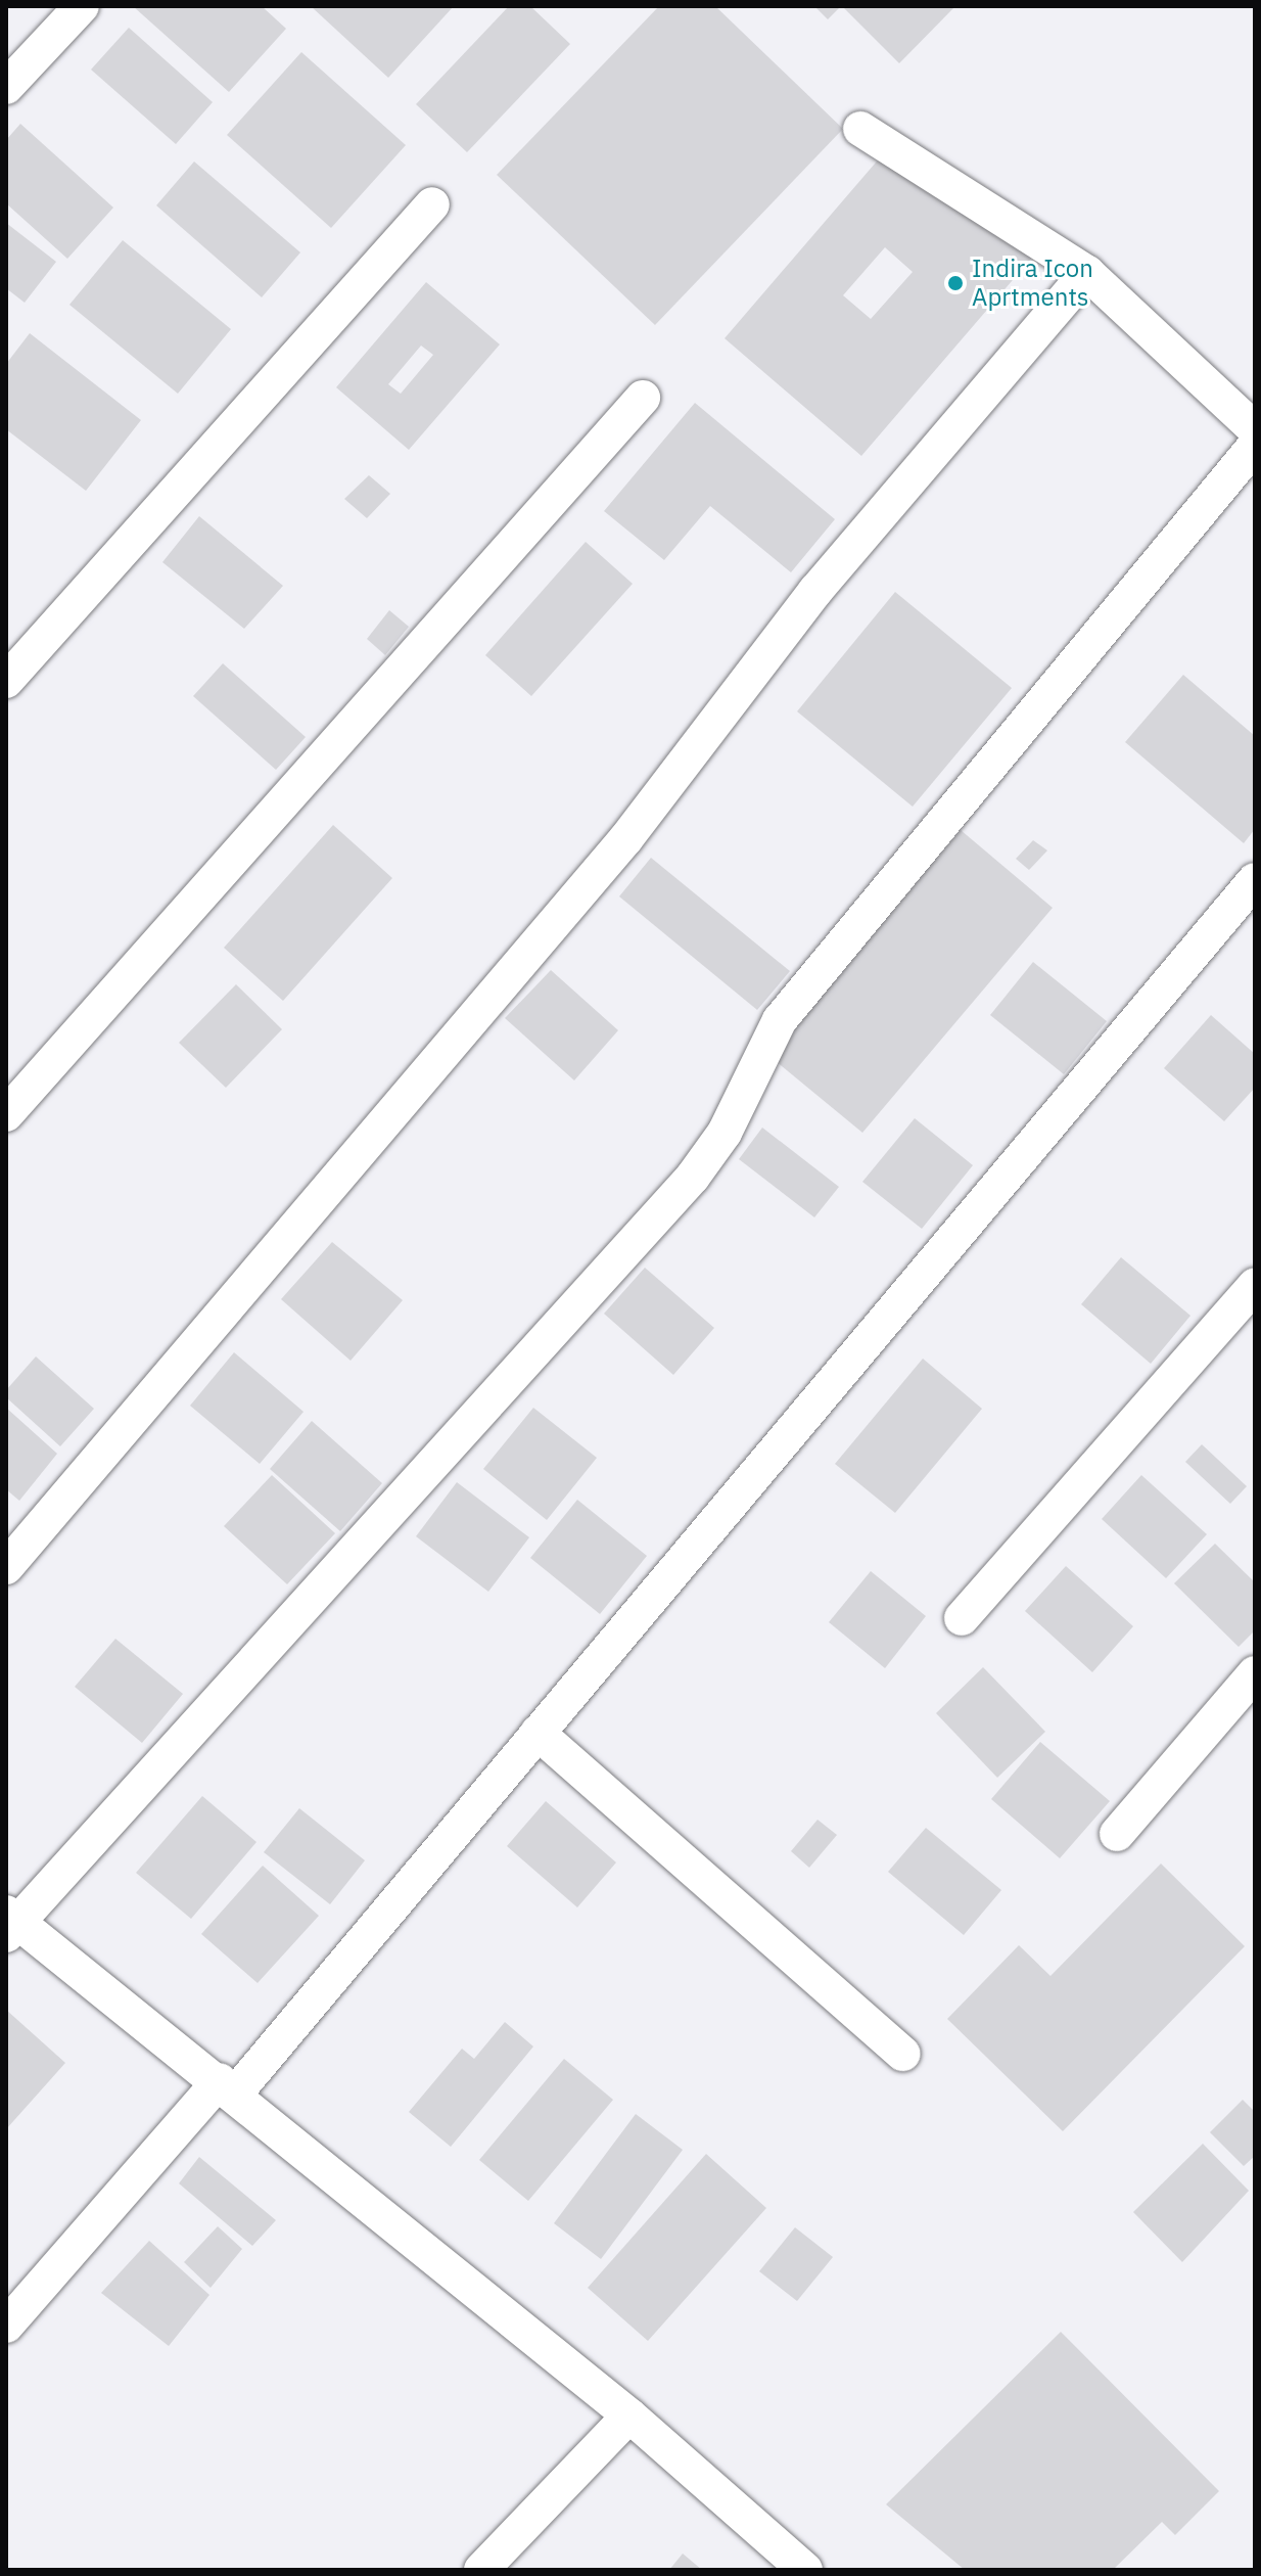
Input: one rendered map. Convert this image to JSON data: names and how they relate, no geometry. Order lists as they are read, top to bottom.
{
  "places": ["Indira Icon Aprtments"]
}
